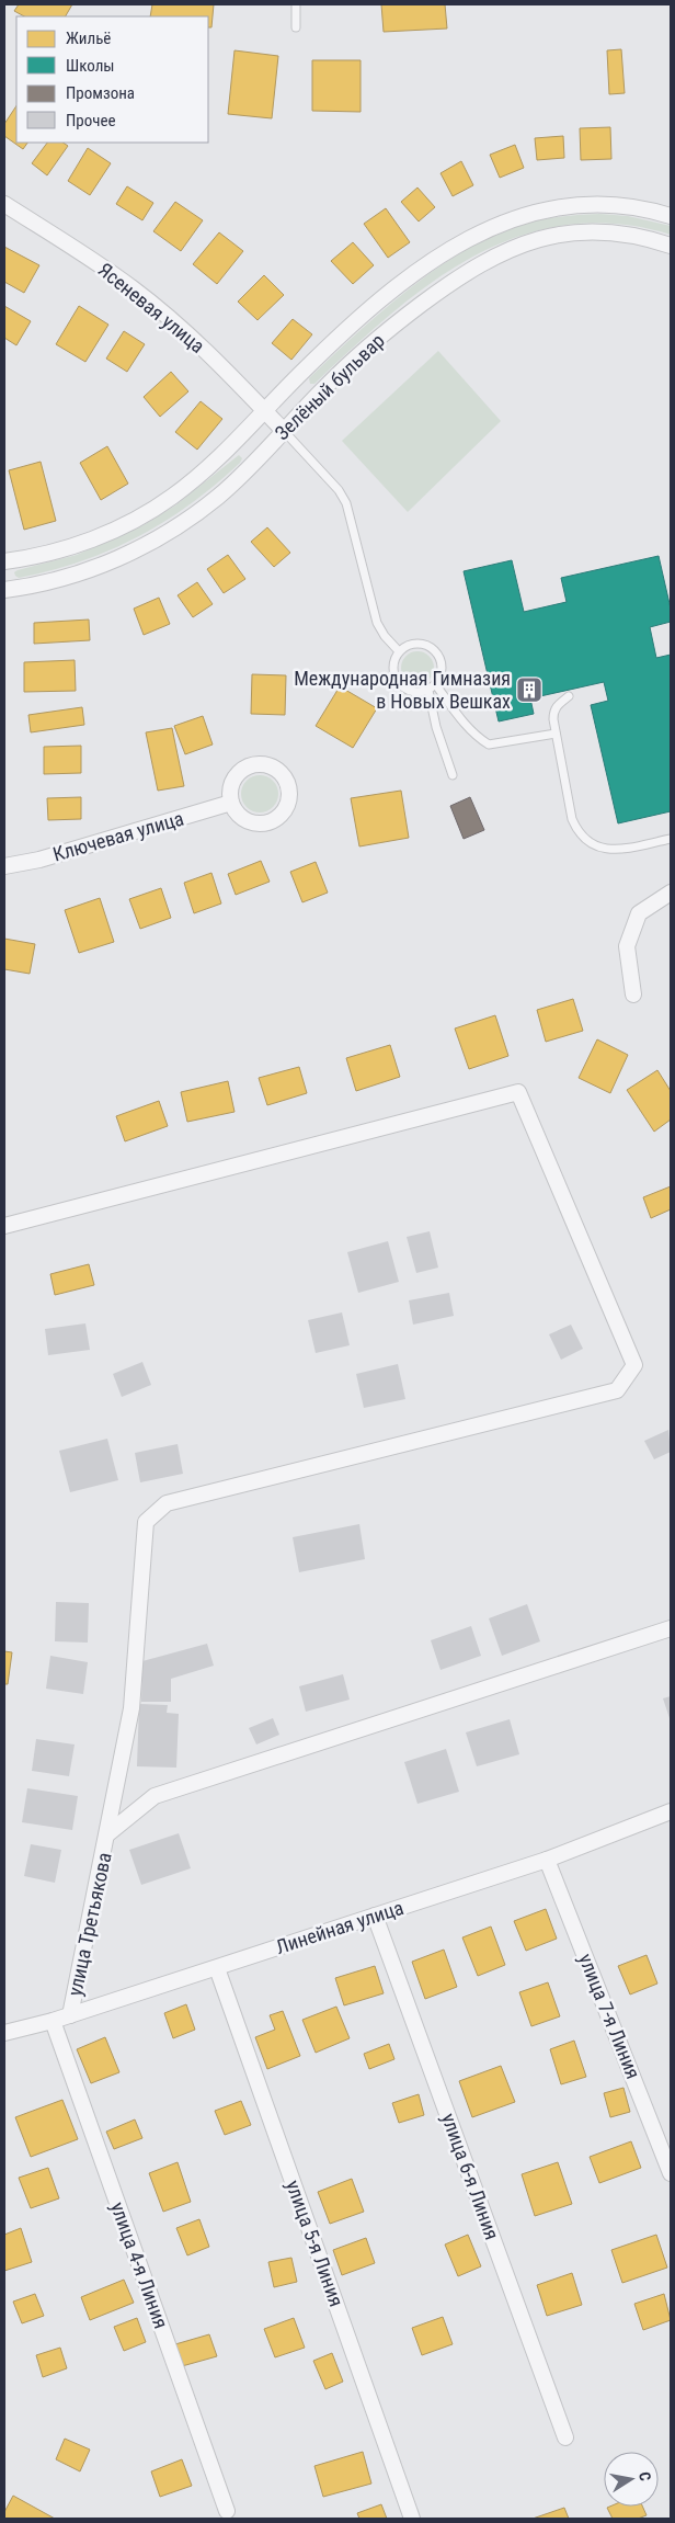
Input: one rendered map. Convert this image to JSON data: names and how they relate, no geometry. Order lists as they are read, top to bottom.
{
  "streets": {
    "street": [
      "Ясеневая улица",
      "Зелёный бульвар",
      "Ключевая улица",
      "улица Третьякова",
      "Линейная улица",
      "улица 7-я Линия",
      "улица 6-я Линия",
      "улица 5-я Линия",
      "улица 4-я Линия"
    ]
  },
  "crossings": [
    ["Ясеневая улица", "Зелёный бульвар"],
    ["улица Третьякова", "Линейная улица"],
    ["Линейная улица", "улица 7-я Линия"],
    ["Линейная улица", "улица 6-я Линия"],
    ["Линейная улица", "улица 5-я Линия"],
    ["Линейная улица", "улица 4-я Линия"]
  ],
  "places": {
    "building": ["Международная Гимназия в Новых Вешках"]
  },
  "legend": [
    "Жильё",
    "Школы",
    "Промзона",
    "Прочее"
  ],
  "north": "right"
}
